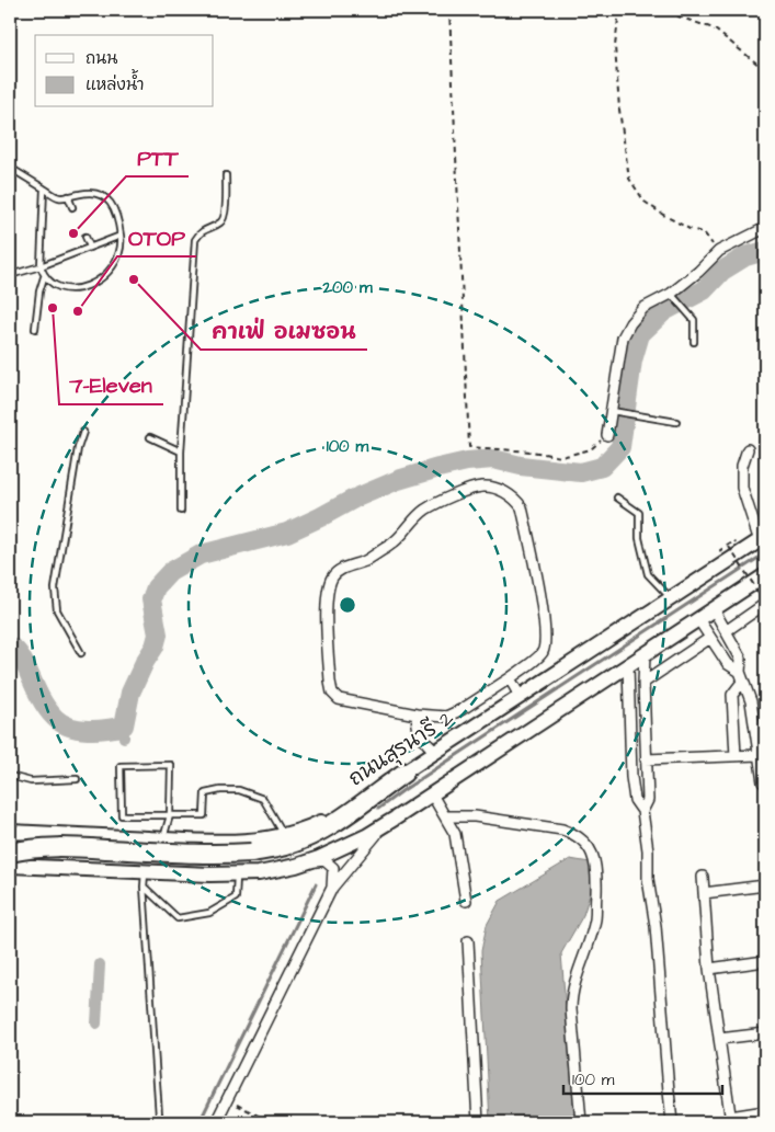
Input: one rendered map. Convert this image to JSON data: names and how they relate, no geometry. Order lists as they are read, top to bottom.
{
  "streets": {
    "main road": ["ถนนสุรนารี 2"]
  },
  "places": [
    "PTT",
    "คาเฟ่ อเมซอน",
    "7-Eleven",
    "OTOP"
  ],
  "legend": ["ถนน", "แหล่งน้ำ"],
  "scale_bar": "100 m",
  "rings": ["200 m", "100 m"]
}
